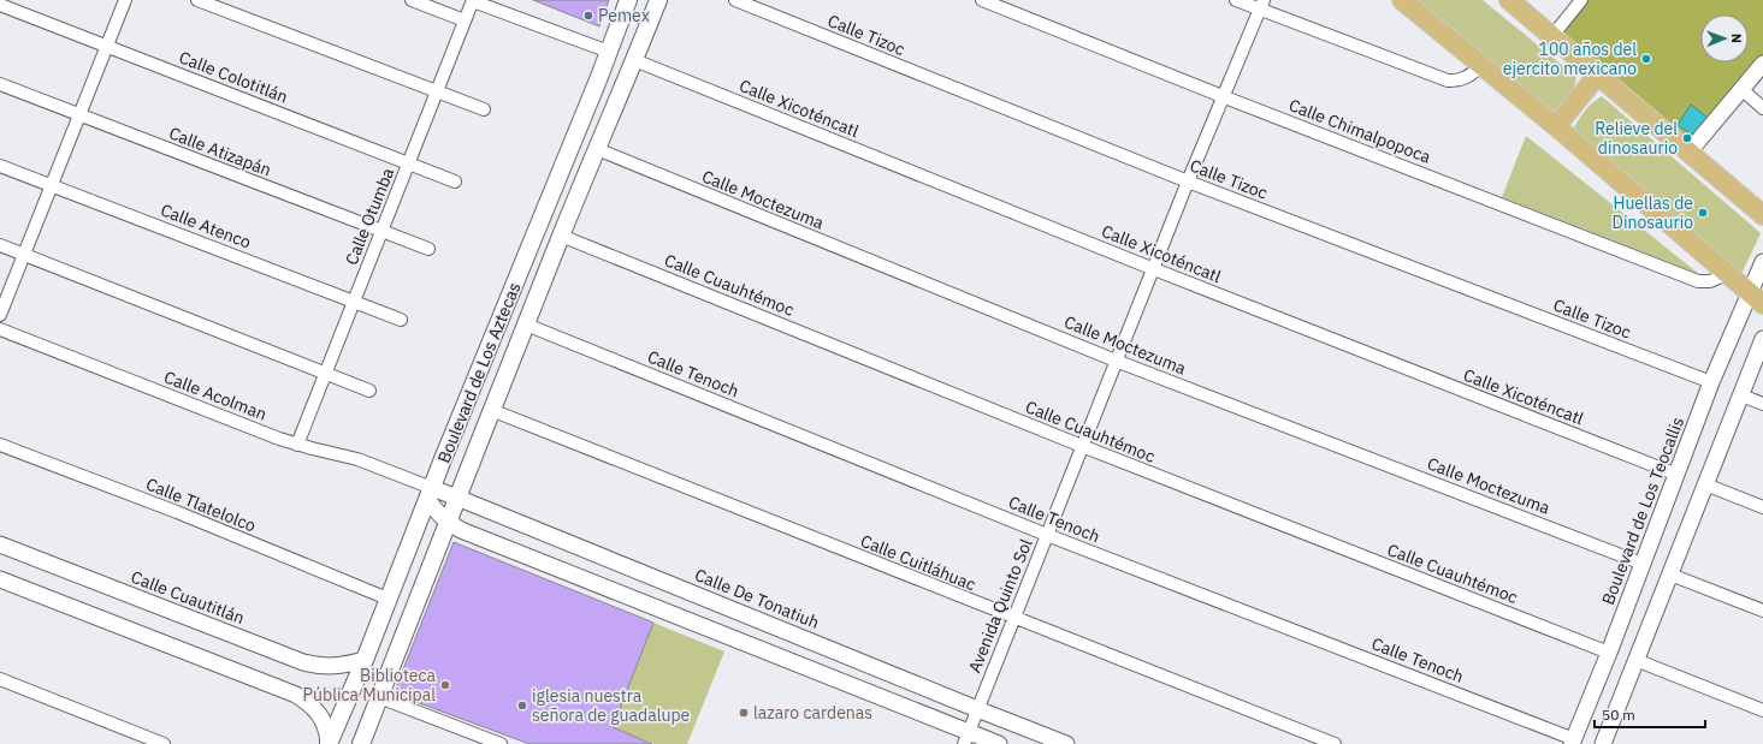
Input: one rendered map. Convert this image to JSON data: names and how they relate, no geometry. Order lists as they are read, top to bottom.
{
  "streets": {
    "main road": ["Boulevard de Los Aztecas"],
    "street": [
      "Calle Tizoc",
      "Calle Colotitlán",
      "Calle Xicoténcatl",
      "Calle Chimalpopoca",
      "Calle Atizapán",
      "Calle Moctezuma",
      "Calle Otumba",
      "Calle Atenco",
      "Calle Cuauhtémoc",
      "Calle Tenoch",
      "Calle Acolman",
      "Calle Tlatelolco",
      "Boulevard de Los Teocallis",
      "Calle Cuitláhuac",
      "Calle Cuautitlán",
      "Calle De Tonatiuh",
      "Avenida Quinto Sol"
    ]
  },
  "crossings": [
    ["Calle Tizoc", "Boulevard de Los Teocallis"],
    ["Calle Tizoc", "Avenida Quinto Sol"],
    ["Calle Colotitlán", "Calle Otumba"],
    ["Calle Xicoténcatl", "Boulevard de Los Aztecas"],
    ["Calle Xicoténcatl", "Boulevard de Los Teocallis"],
    ["Calle Xicoténcatl", "Avenida Quinto Sol"],
    ["Calle Chimalpopoca", "Avenida Quinto Sol"],
    ["Calle Atizapán", "Calle Otumba"],
    ["Calle Moctezuma", "Boulevard de Los Aztecas"],
    ["Calle Moctezuma", "Boulevard de Los Teocallis"],
    ["Calle Moctezuma", "Avenida Quinto Sol"],
    ["Calle Otumba", "Calle Atenco"],
    ["Calle Otumba", "Calle Acolman"],
    ["Calle Cuauhtémoc", "Boulevard de Los Aztecas"],
    ["Calle Cuauhtémoc", "Boulevard de Los Teocallis"],
    ["Calle Cuauhtémoc", "Avenida Quinto Sol"],
    ["Boulevard de Los Aztecas", "Calle Tenoch"],
    ["Boulevard de Los Aztecas", "Calle Acolman"],
    ["Boulevard de Los Aztecas", "Calle Tlatelolco"],
    ["Boulevard de Los Aztecas", "Calle Cuitláhuac"],
    ["Boulevard de Los Aztecas", "Calle Cuautitlán"],
    ["Boulevard de Los Aztecas", "Calle De Tonatiuh"],
    ["Calle Tenoch", "Boulevard de Los Teocallis"],
    ["Calle Tenoch", "Avenida Quinto Sol"],
    ["Calle Acolman", "Calle De Tonatiuh"],
    ["Calle Cuitláhuac", "Avenida Quinto Sol"],
    ["Calle De Tonatiuh", "Avenida Quinto Sol"]
  ],
  "places": [
    "Pemex",
    "100 años del ejercito mexicano",
    "Relieve del dinosaurio",
    "Huellas de Dinosaurio",
    "Biblioteca Pública Municipal",
    "iglesia nuestra señora de guadalupe",
    "lazaro cardenas"
  ],
  "scale_bar": "50 m",
  "north": "right"
}
